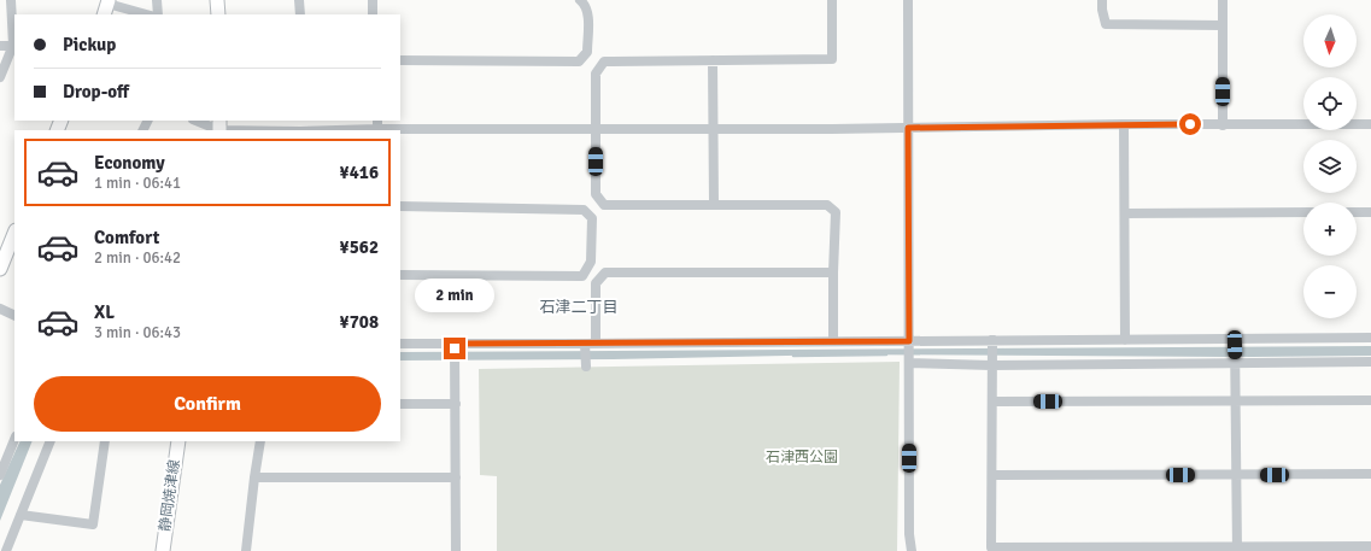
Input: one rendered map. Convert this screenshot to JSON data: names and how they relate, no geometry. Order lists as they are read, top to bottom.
{
  "streets": {
    "main road": ["静岡焼津線"]
  },
  "districts": ["石津二丁目"],
  "parks": ["石津西公園"],
  "north": "bottom",
  "page": {
    "map_buttons": ["+", "−"],
    "banner": ["Pickup", "Drop-off"],
    "list": [
      {
        "name": "Economy",
        "note": "1 min · 06:41",
        "value": "¥416"
      },
      {
        "name": "Comfort",
        "note": "2 min · 06:42",
        "value": "¥562"
      },
      {
        "name": "XL",
        "note": "3 min · 06:43",
        "value": "¥708"
      }
    ],
    "bubble": "2 min",
    "buttons": "Confirm"
  }
}
